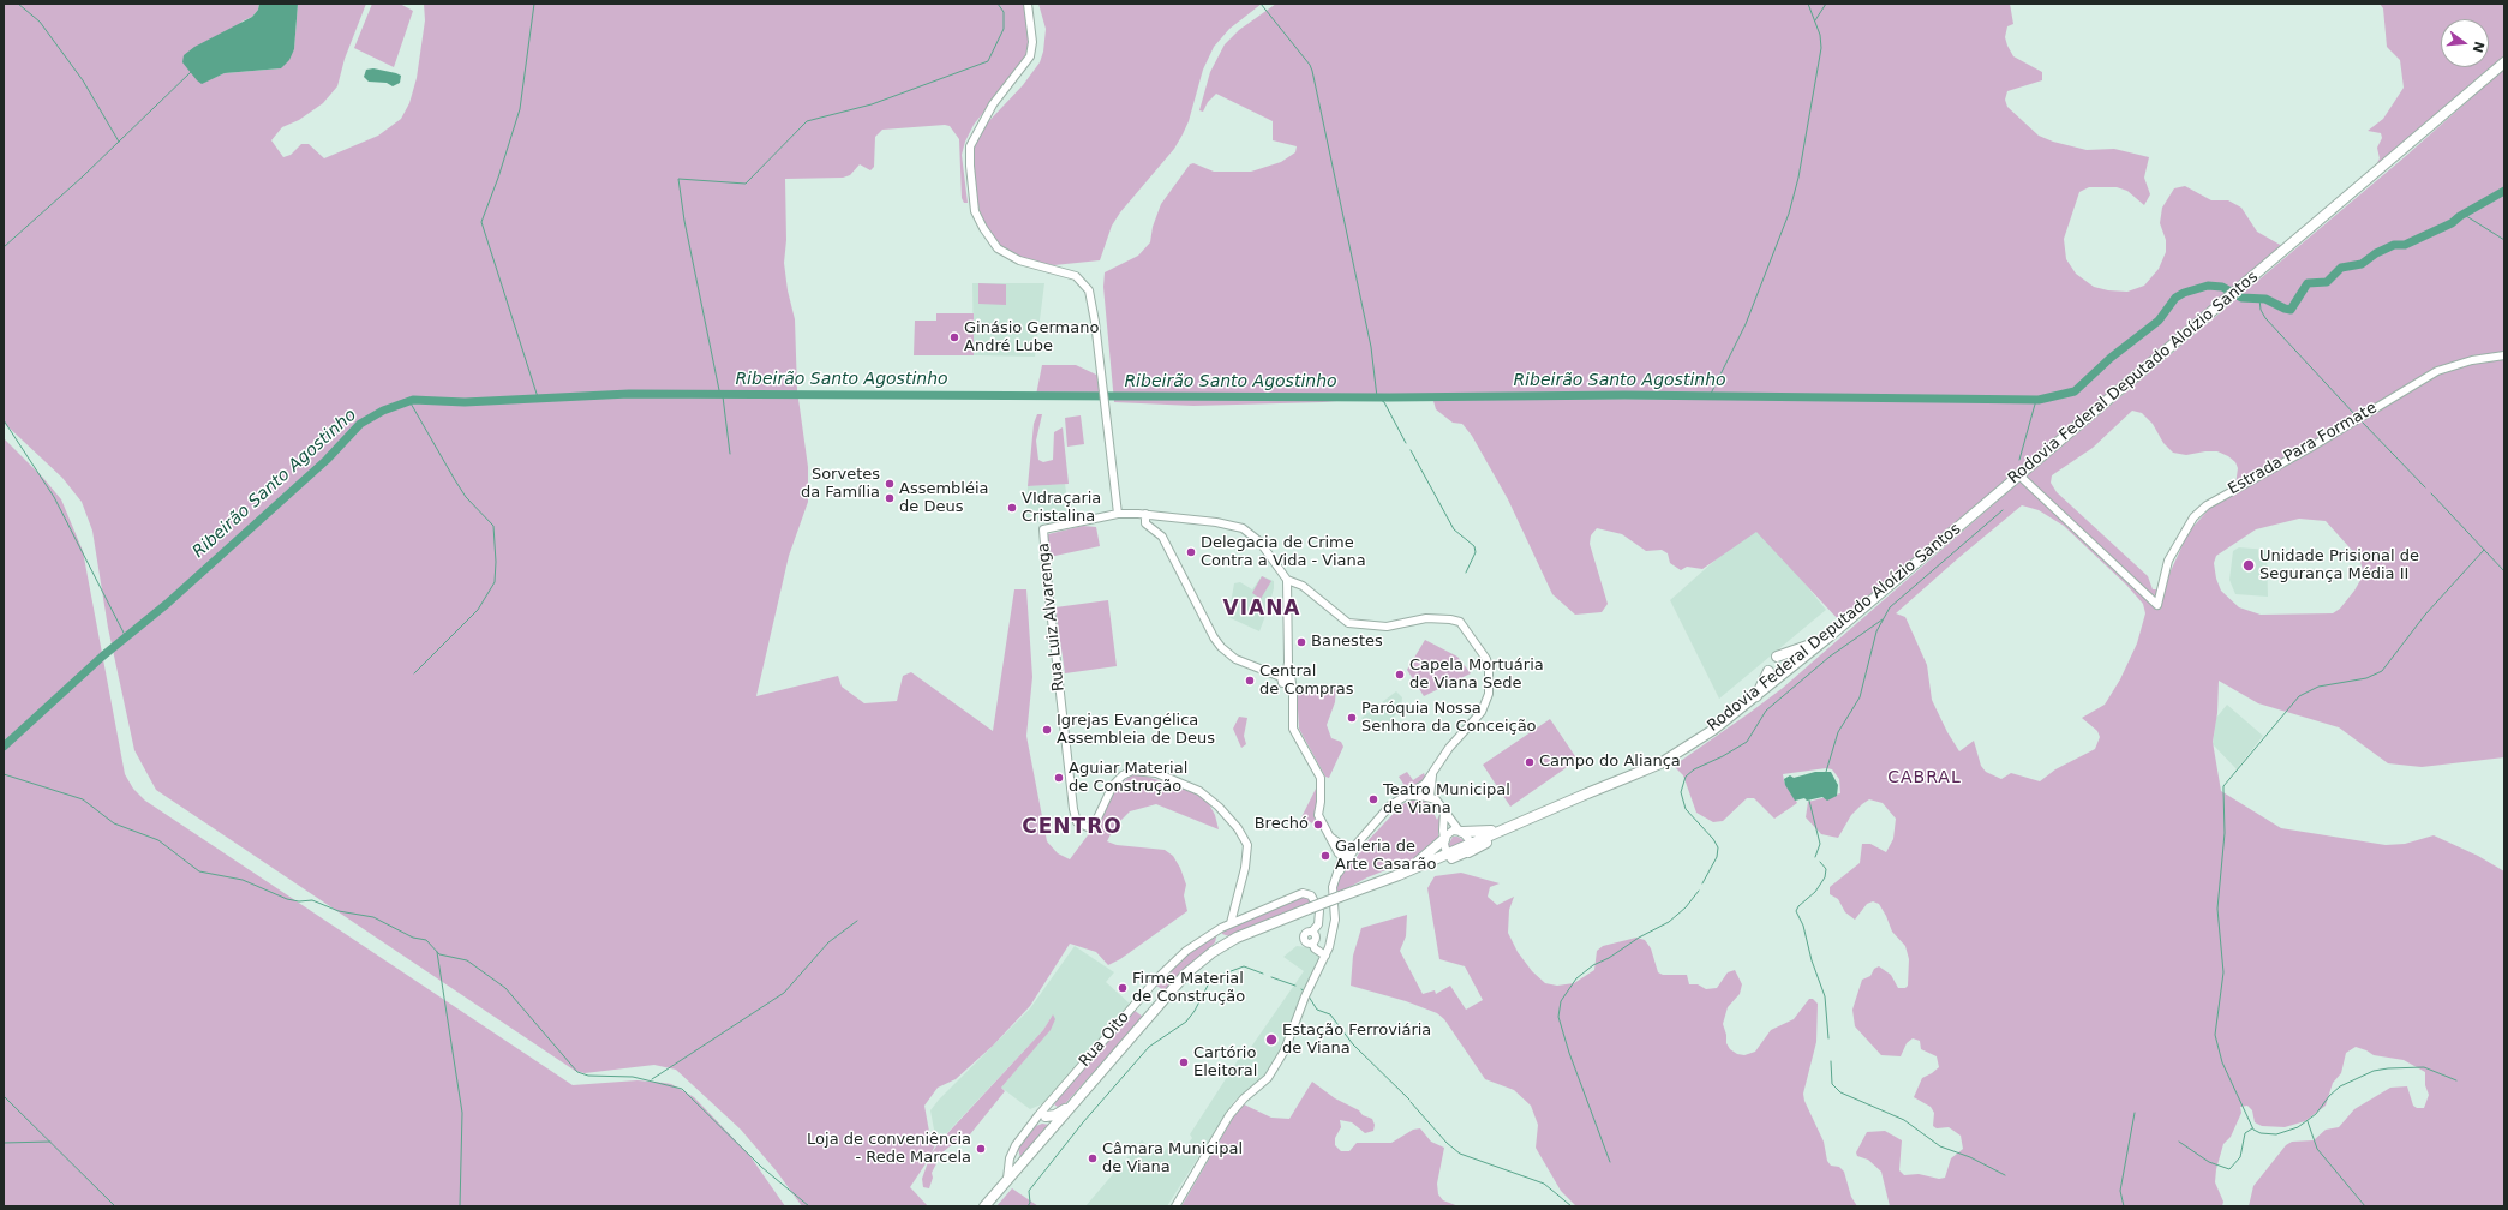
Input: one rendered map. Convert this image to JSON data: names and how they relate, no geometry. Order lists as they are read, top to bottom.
{
  "streets": {
    "highway": ["Rodovia Federal Deputado Aloízio Santos"],
    "street": ["Estrada Para Formate", "Rua Luiz Alvarenga", "Rua Oito"]
  },
  "crossings": [
    ["Rodovia Federal Deputado Aloízio Santos", "Estrada Para Formate"],
    ["Rua Luiz Alvarenga", "Rua Oito"]
  ],
  "districts": ["VIANA", "CABRAL", "CENTRO"],
  "water": ["Ribeirão Santo Agostinho"],
  "places": [
    "Ginásio Germano André Lube",
    "Sorvetes da Família",
    "Assembléia de Deus",
    "VIdraçaria Cristalina",
    "Delegacia de Crime Contra a Vida - Viana",
    "Unidade Prisional de Segurança Média II",
    "Banestes",
    "Capela Mortuária de Viana Sede",
    "Central de Compras",
    "Paróquia Nossa Senhora da Conceição",
    "Igrejas Evangélica Assembleia de Deus",
    "Campo do Aliança",
    "Aguiar Material de Construção",
    "Teatro Municipal de Viana",
    "Brechó",
    "Galeria de Arte Casarão",
    "Firme Material de Construção",
    "Estação Ferroviária de Viana",
    "Cartório Eleitoral",
    "Loja de conveniência - Rede Marcela",
    "Câmara Municipal de Viana"
  ],
  "north": "right"
}
